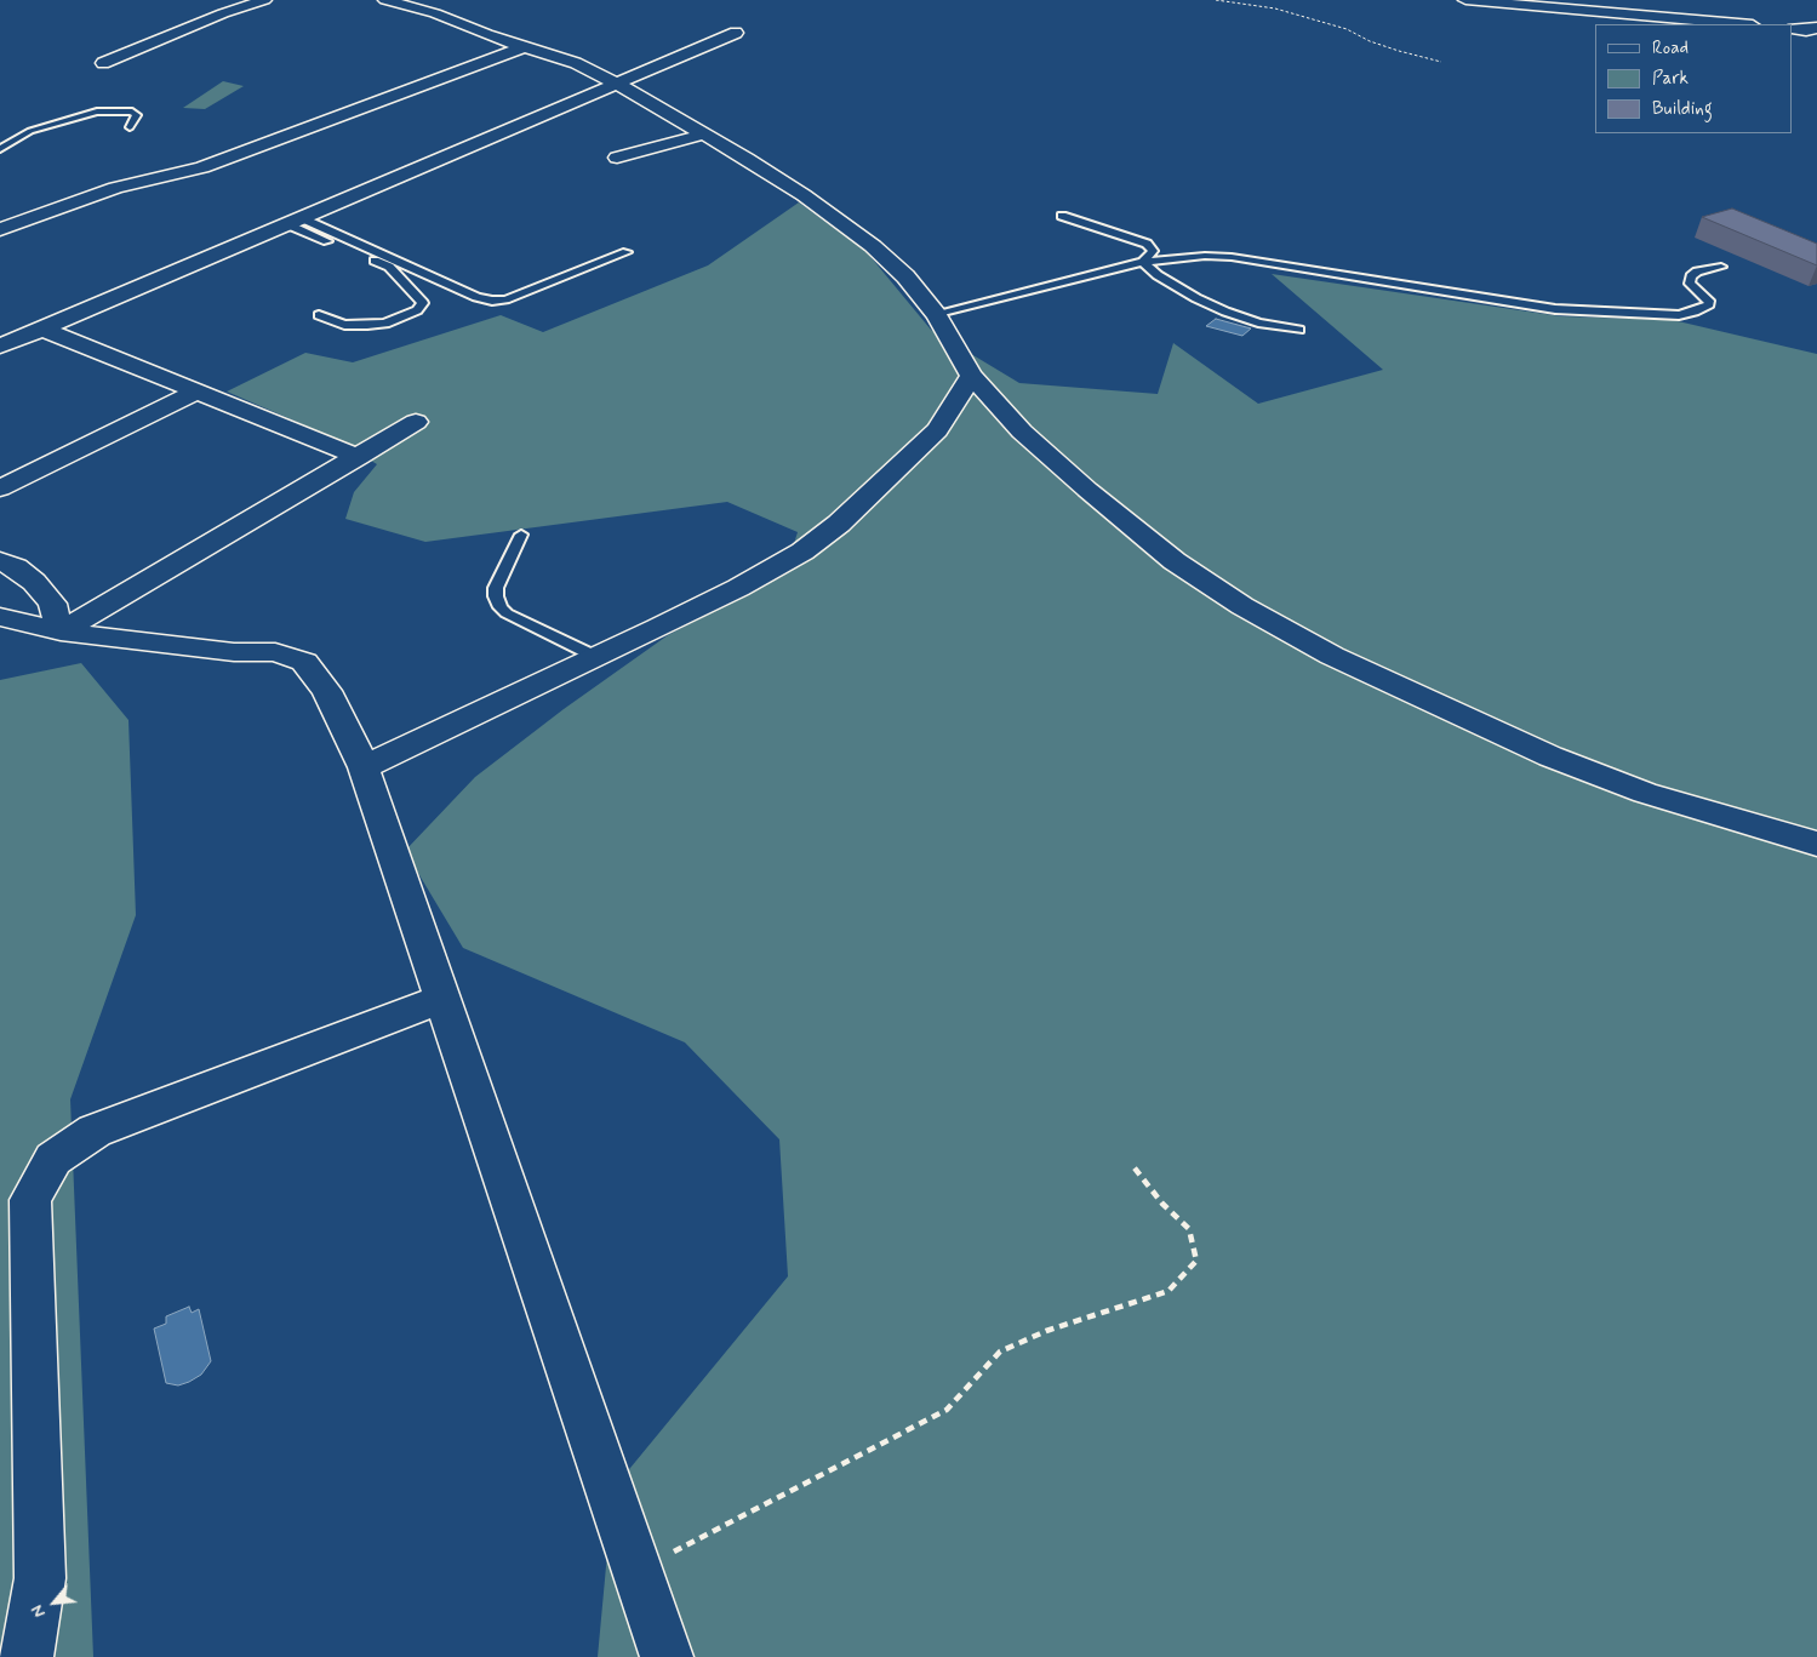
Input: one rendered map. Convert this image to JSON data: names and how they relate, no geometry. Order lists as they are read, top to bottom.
{
  "legend": ["Road", "Park", "Building"],
  "north": "bottom left"
}
